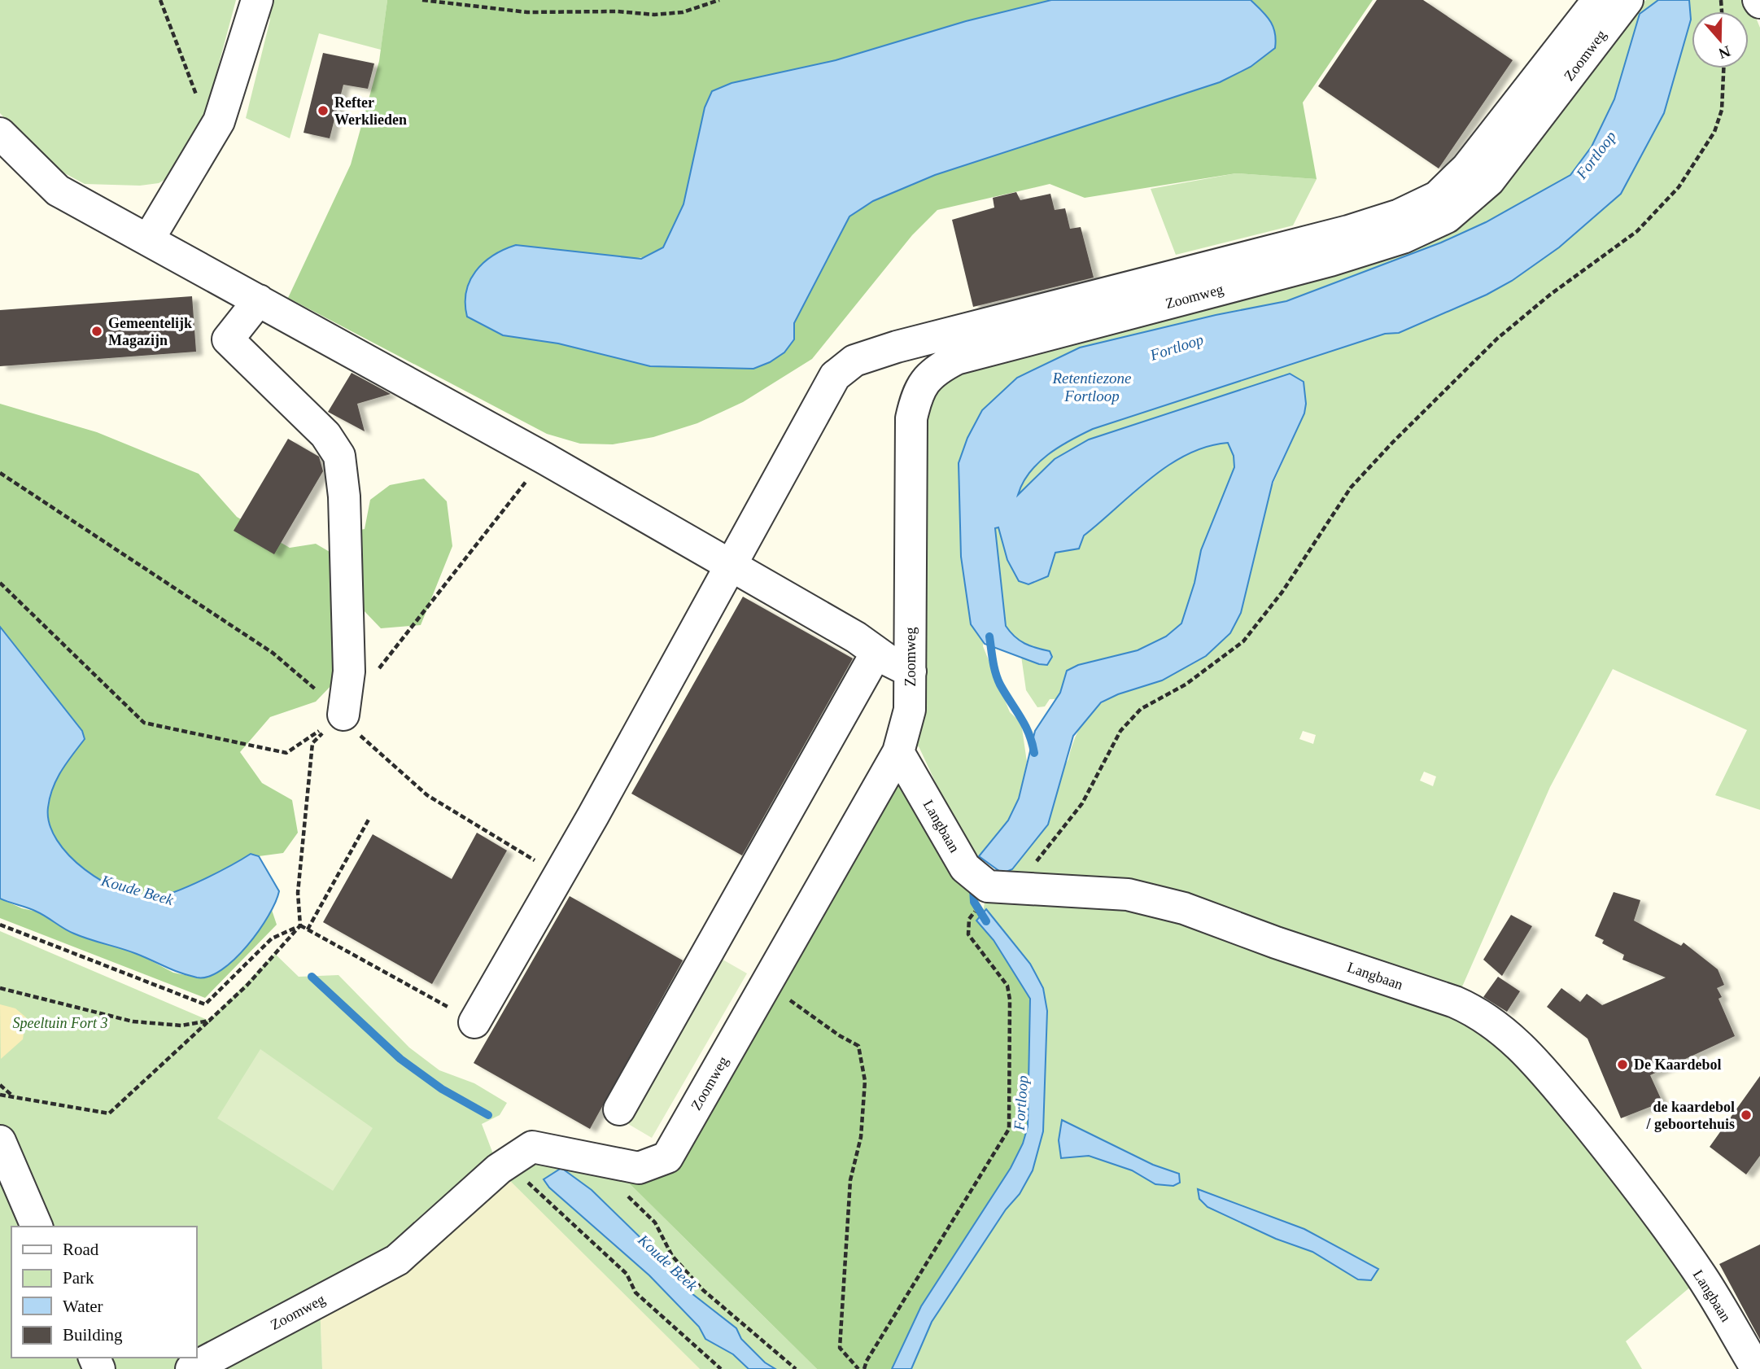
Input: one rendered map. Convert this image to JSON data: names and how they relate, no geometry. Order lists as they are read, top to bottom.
{
  "streets": {
    "street": ["Zoomweg", "Langbaan"]
  },
  "crossings": [
    ["Zoomweg", "Langbaan"]
  ],
  "water": ["Fortloop", "Retentiezone Fortloop", "Koude Beek"],
  "parks": ["Speeltuin Fort 3"],
  "places": [
    "Refter Werklieden",
    "Gemeentelijk Magazijn",
    "De Kaardebol",
    "de kaardebol / geboortehuis"
  ],
  "legend": [
    "Road",
    "Park",
    "Water",
    "Building"
  ],
  "north": "bottom"
}
